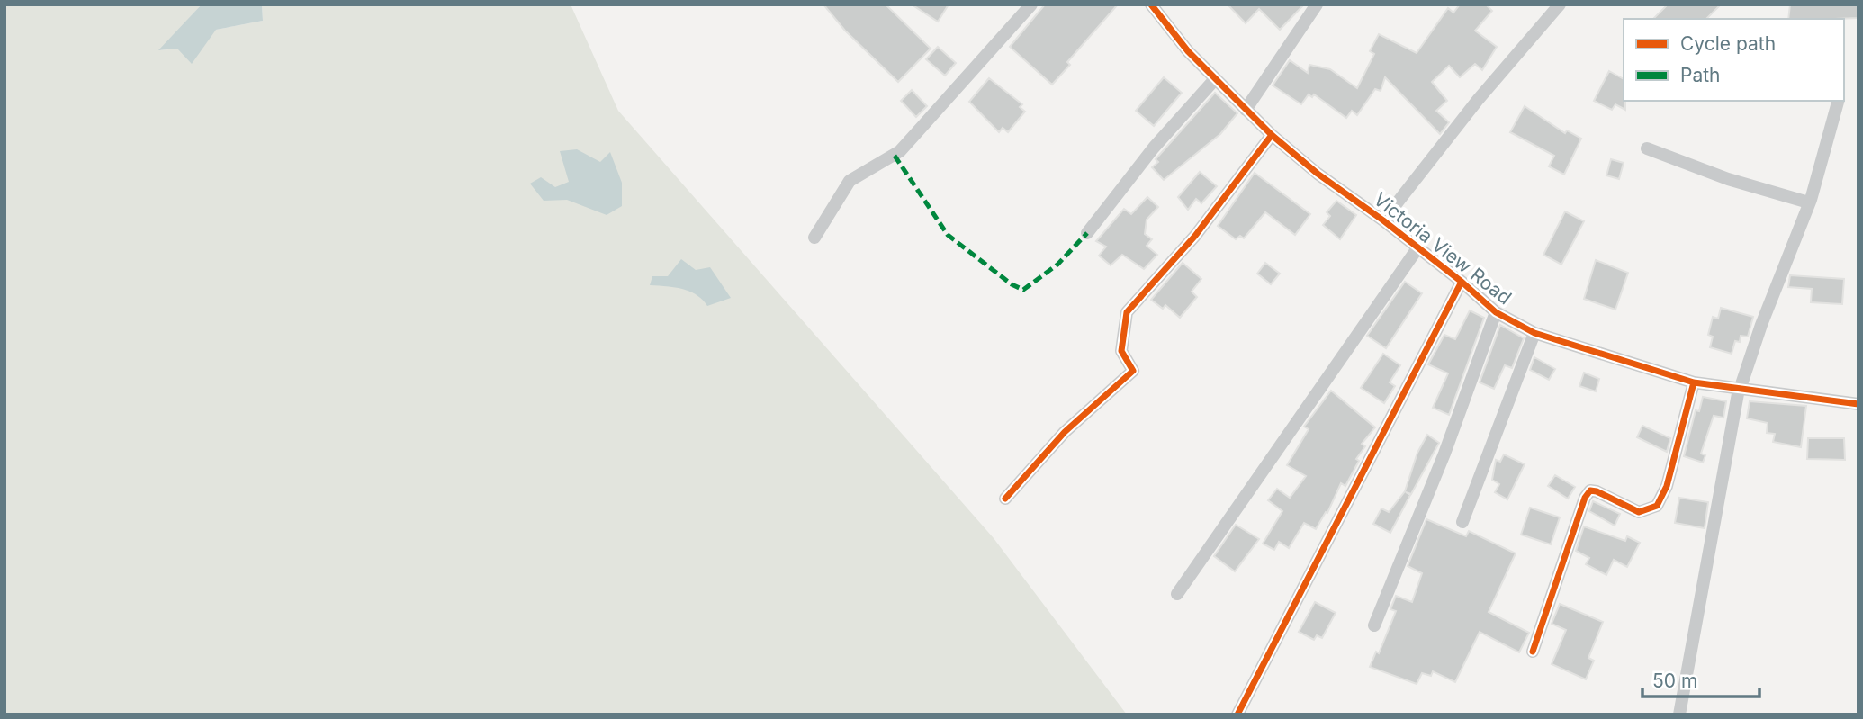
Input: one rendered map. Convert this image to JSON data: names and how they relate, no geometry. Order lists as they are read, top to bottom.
{
  "streets": {
    "street": ["Victoria View Road"]
  },
  "legend": ["Cycle path", "Path"],
  "scale_bar": "50 m"
}
